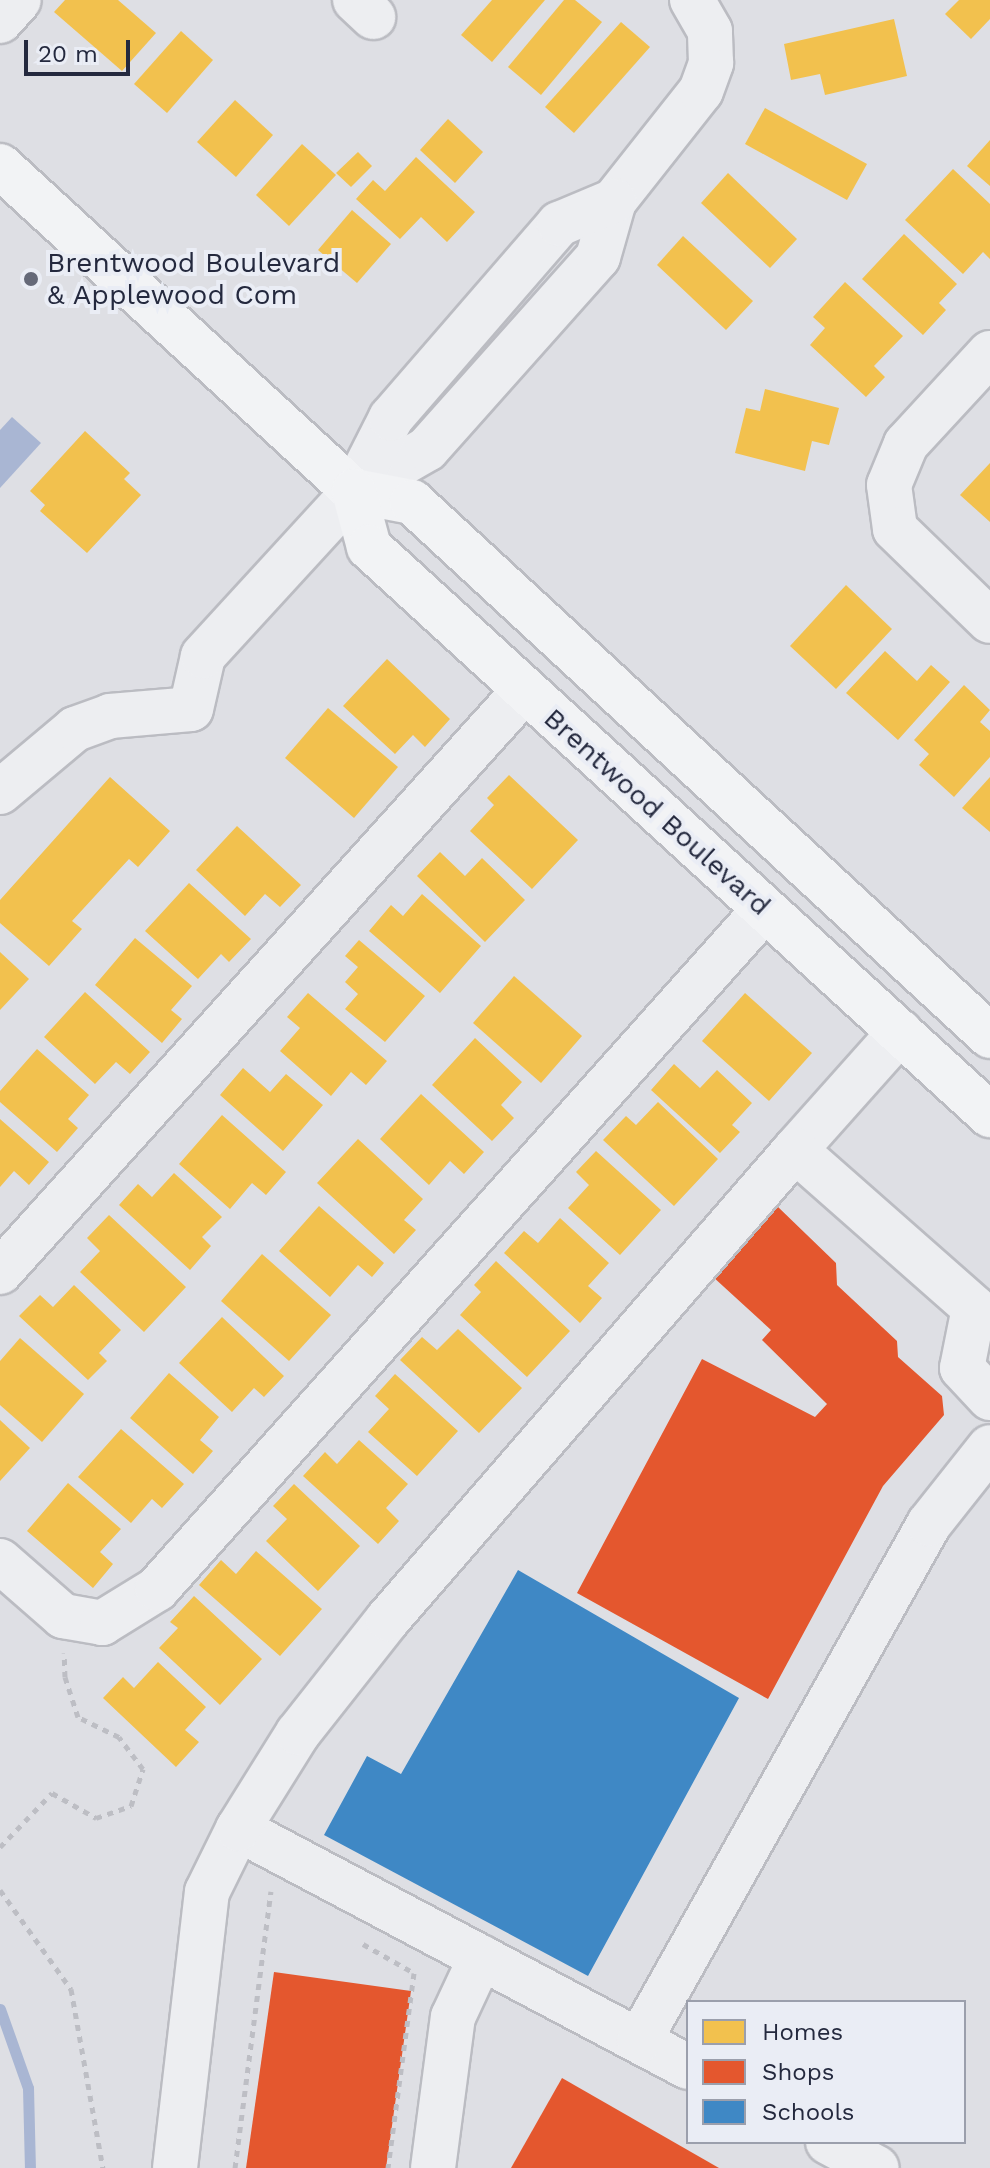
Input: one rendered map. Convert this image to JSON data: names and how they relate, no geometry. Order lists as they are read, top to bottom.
{
  "streets": {
    "main road": ["Brentwood Boulevard"]
  },
  "places": ["Brentwood Boulevard & Applewood Com"],
  "legend": ["Homes", "Shops", "Schools"],
  "scale_bar": "20 m"
}
